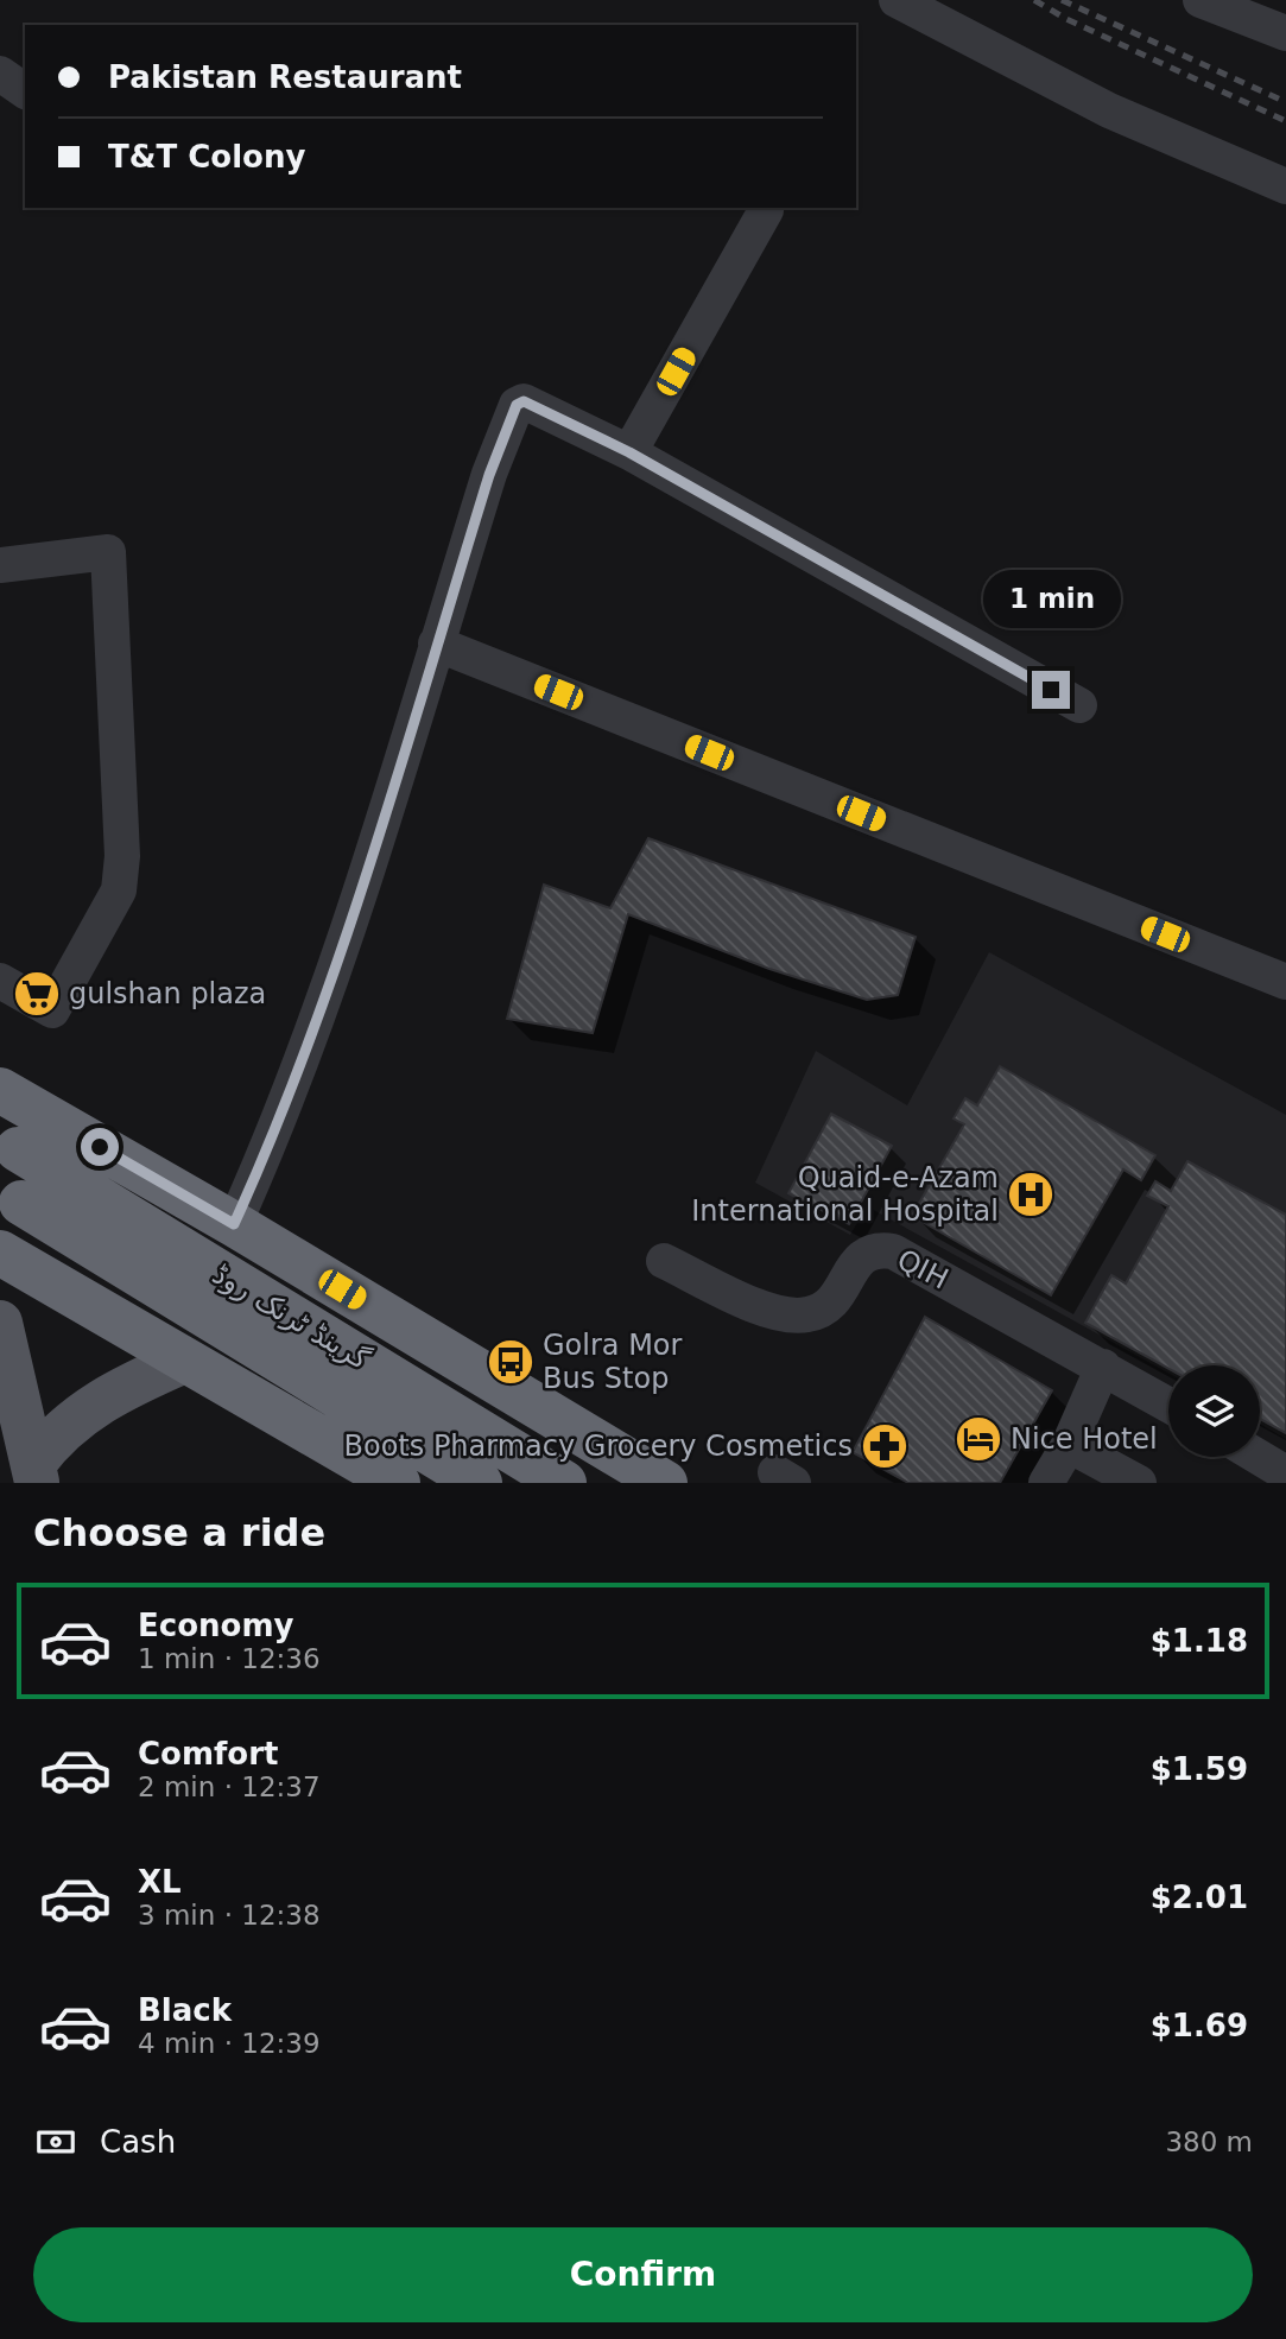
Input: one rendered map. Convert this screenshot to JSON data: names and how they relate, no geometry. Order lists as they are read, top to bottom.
{
  "streets": {
    "highway": ["گرینڈ ٹرنک روڈ"],
    "street": ["QIH"]
  },
  "places": {
    "supermarket": ["gulshan plaza"],
    "hospital": ["Quaid-e-Azam International Hospital"],
    "bus stop": ["Golra Mor Bus Stop"],
    "hotel": ["Nice Hotel"],
    "pharmacy": ["Boots Pharmacy Grocery Cosmetics"]
  },
  "page": {
    "banner": ["Pakistan Restaurant", "T&T Colony"],
    "bubble": "1 min",
    "heading": "Choose a ride",
    "list": [
      {
        "name": "Economy",
        "note": "1 min · 12:36",
        "value": "$1.18"
      },
      {
        "name": "Comfort",
        "note": "2 min · 12:37",
        "value": "$1.59"
      },
      {
        "name": "XL",
        "note": "3 min · 12:38",
        "value": "$2.01"
      },
      {
        "name": "Black",
        "note": "4 min · 12:39",
        "value": "$1.69"
      }
    ],
    "pay": ["Cash", "380 m"],
    "buttons": "Confirm"
  }
}
